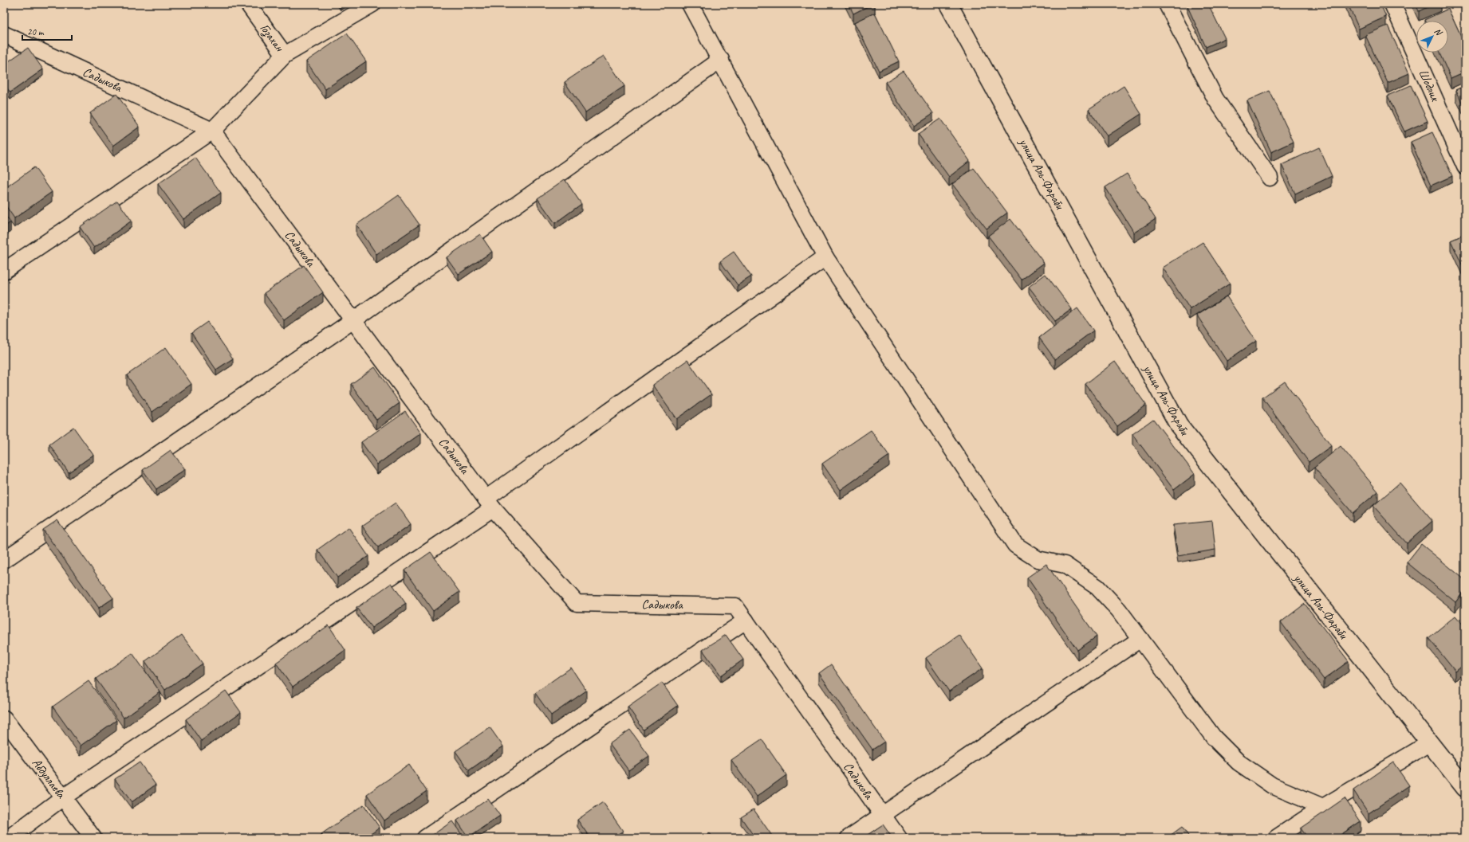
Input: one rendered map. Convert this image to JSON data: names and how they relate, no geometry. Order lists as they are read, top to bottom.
{
  "streets": {
    "main road": ["улица Аль-Фараби"],
    "street": [
      "Гозахан",
      "Садыкова",
      "Шодлик",
      "Абдуллаева"
    ]
  },
  "scale_bar": "20 m",
  "north": "top right"
}
